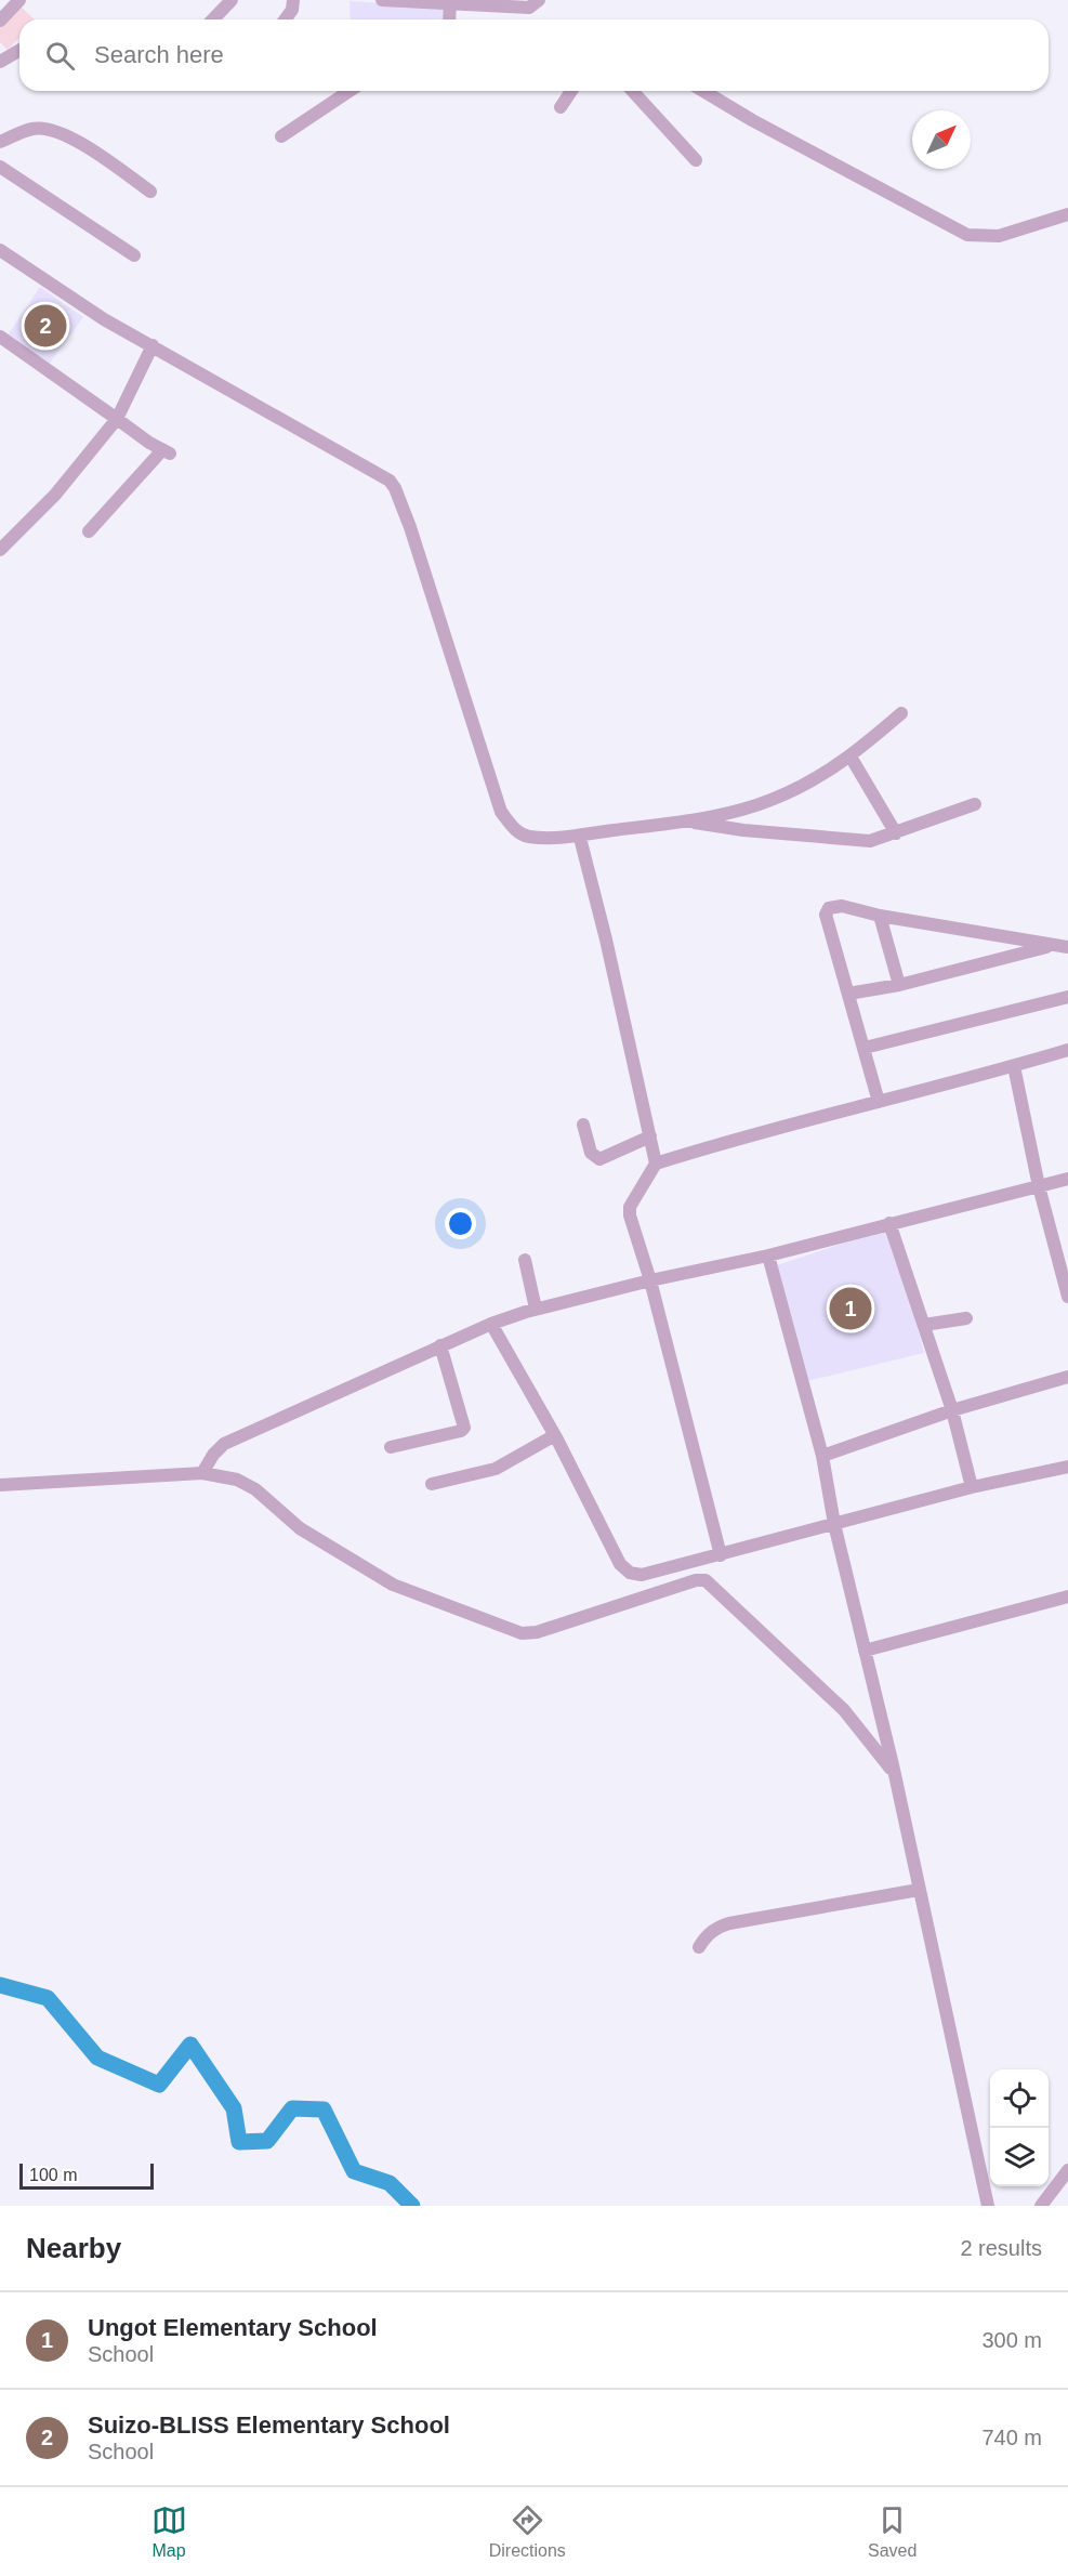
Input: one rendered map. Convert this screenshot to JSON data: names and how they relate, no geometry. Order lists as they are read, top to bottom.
{
  "scale_bar": "100 m",
  "north": "top right",
  "page": {
    "search": "Search here",
    "pins": ["2", "1"],
    "scale": "100 m",
    "heading": ["Nearby", "2 results"],
    "list": [
      {
        "mark": "1",
        "name": "Ungot Elementary School",
        "note": "School",
        "value": "300 m"
      },
      {
        "mark": "2",
        "name": "Suizo-BLISS Elementary School",
        "note": "School",
        "value": "740 m"
      }
    ],
    "nav": ["Map", "Directions", "Saved"]
  }
}
